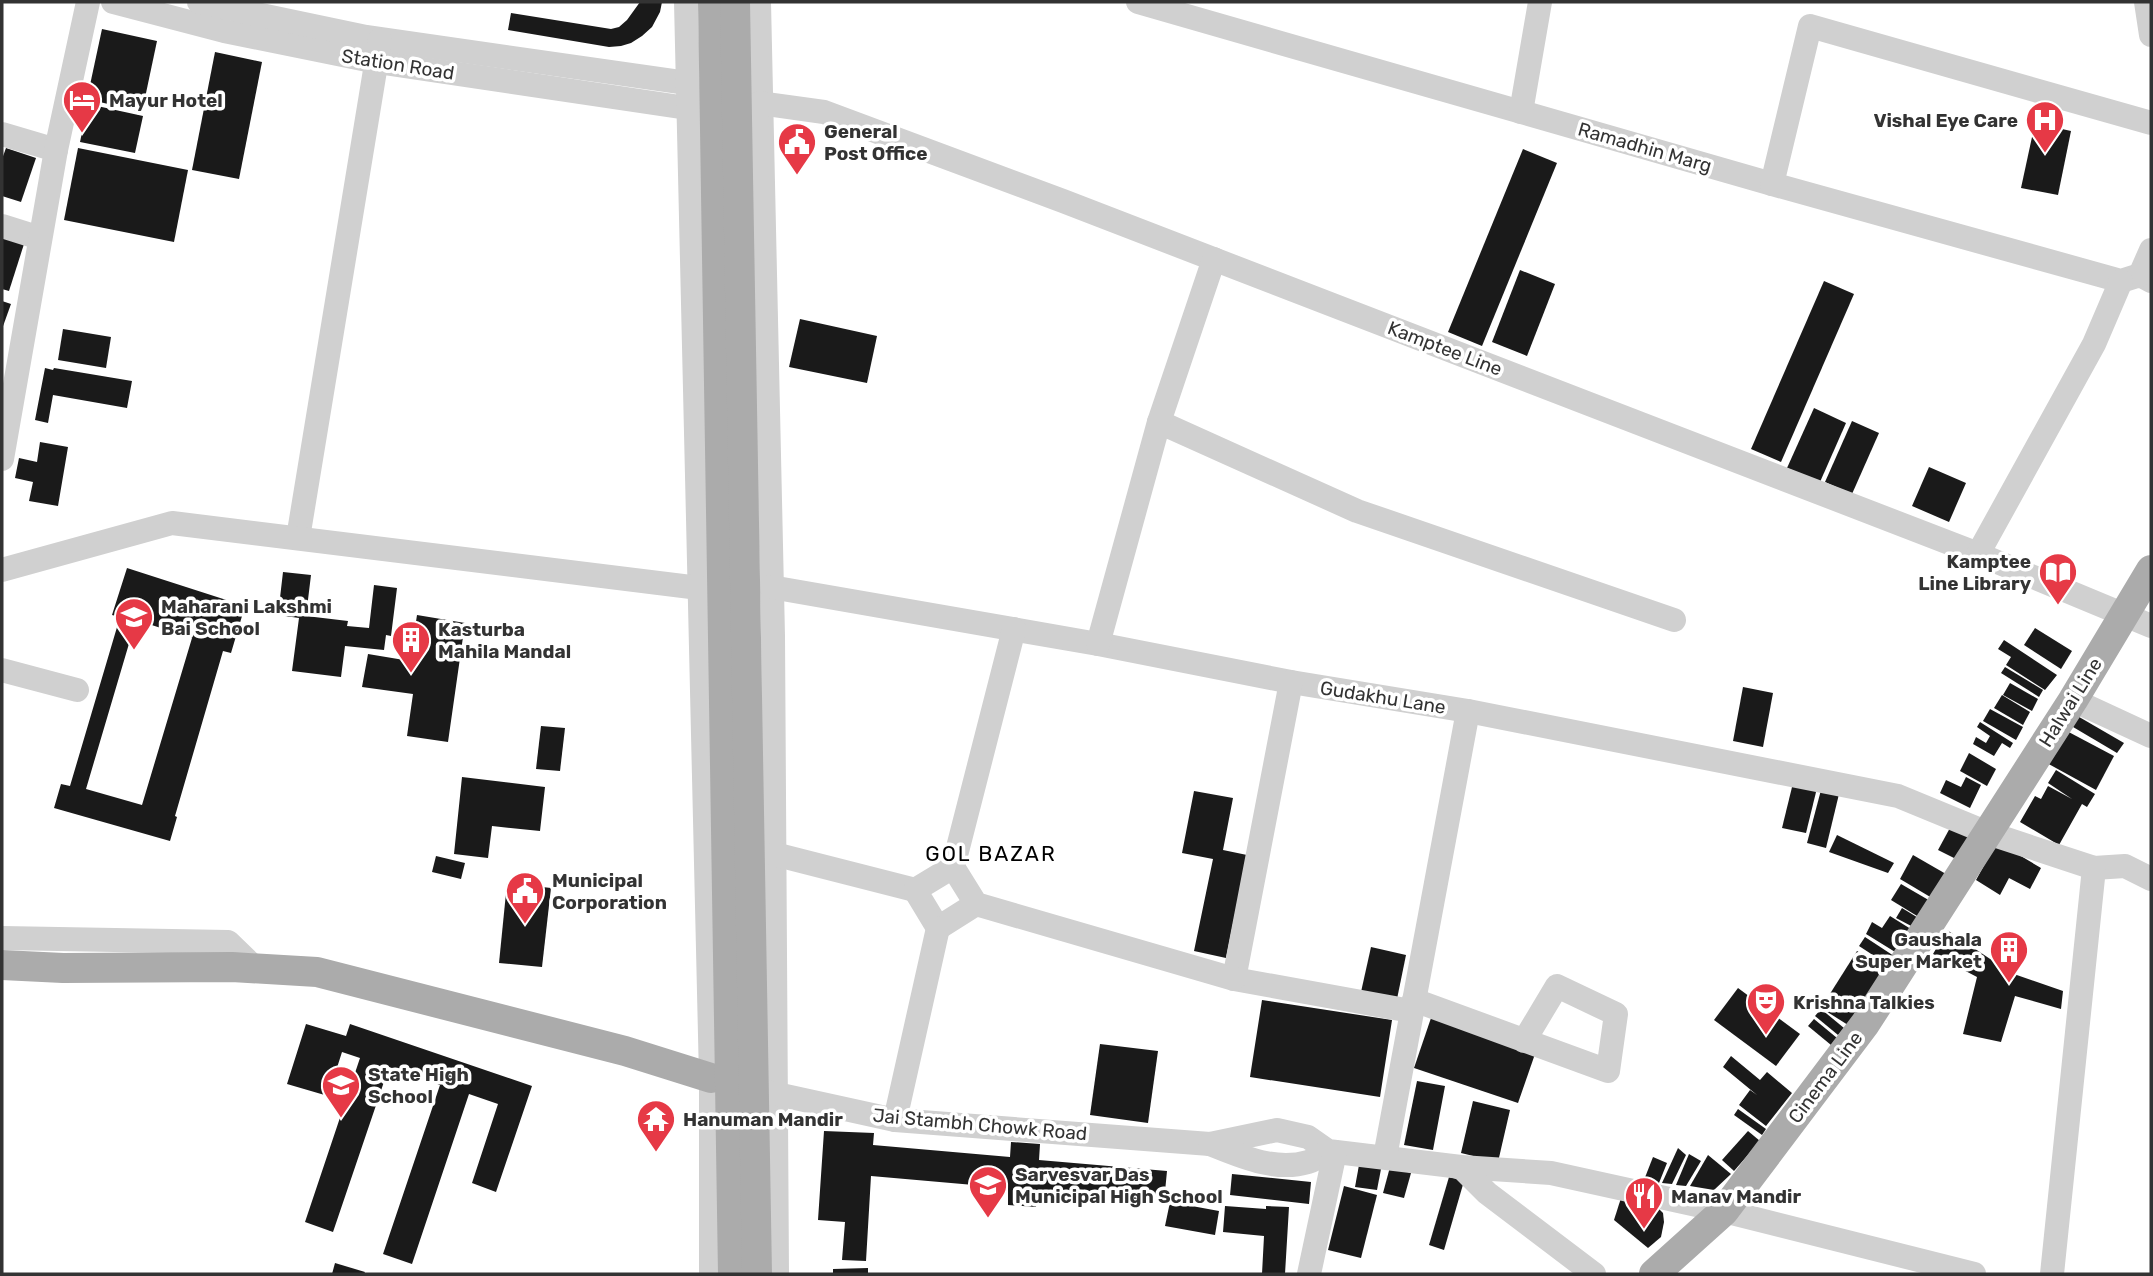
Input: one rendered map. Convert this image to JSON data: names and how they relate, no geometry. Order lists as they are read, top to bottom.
{
  "streets": {
    "main road": ["Halwai Line", "Cinema Line"],
    "street": [
      "Station Road",
      "Ramadhin Marg",
      "Kamptee Line",
      "Gudakhu Lane",
      "Jai Stambh Chowk Road"
    ]
  },
  "crossings": [
    ["Kamptee Line", "Halwai Line"],
    ["Gudakhu Lane", "Halwai Line"],
    ["Gudakhu Lane", "Cinema Line"],
    ["Halwai Line", "Cinema Line"],
    ["Cinema Line", "Jai Stambh Chowk Road"]
  ],
  "districts": ["GOL BAZAR"],
  "places": {
    "hotel": ["Mayur Hotel"],
    "hospital": ["Vishal Eye Care"],
    "public building": ["General Post Office", "Municipal Corporation"],
    "library": ["Kamptee Line Library"],
    "school or university": ["Maharani Lakshmi Bai School", "State High School", "Sarvesvar Das Municipal High School"],
    "building": ["Kasturba Mahila Mandal", "Gaushala Super Market"],
    "theatre": ["Krishna Talkies"],
    "temple": ["Hanuman Mandir"],
    "restaurant": ["Manav Mandir"]
  }
}
